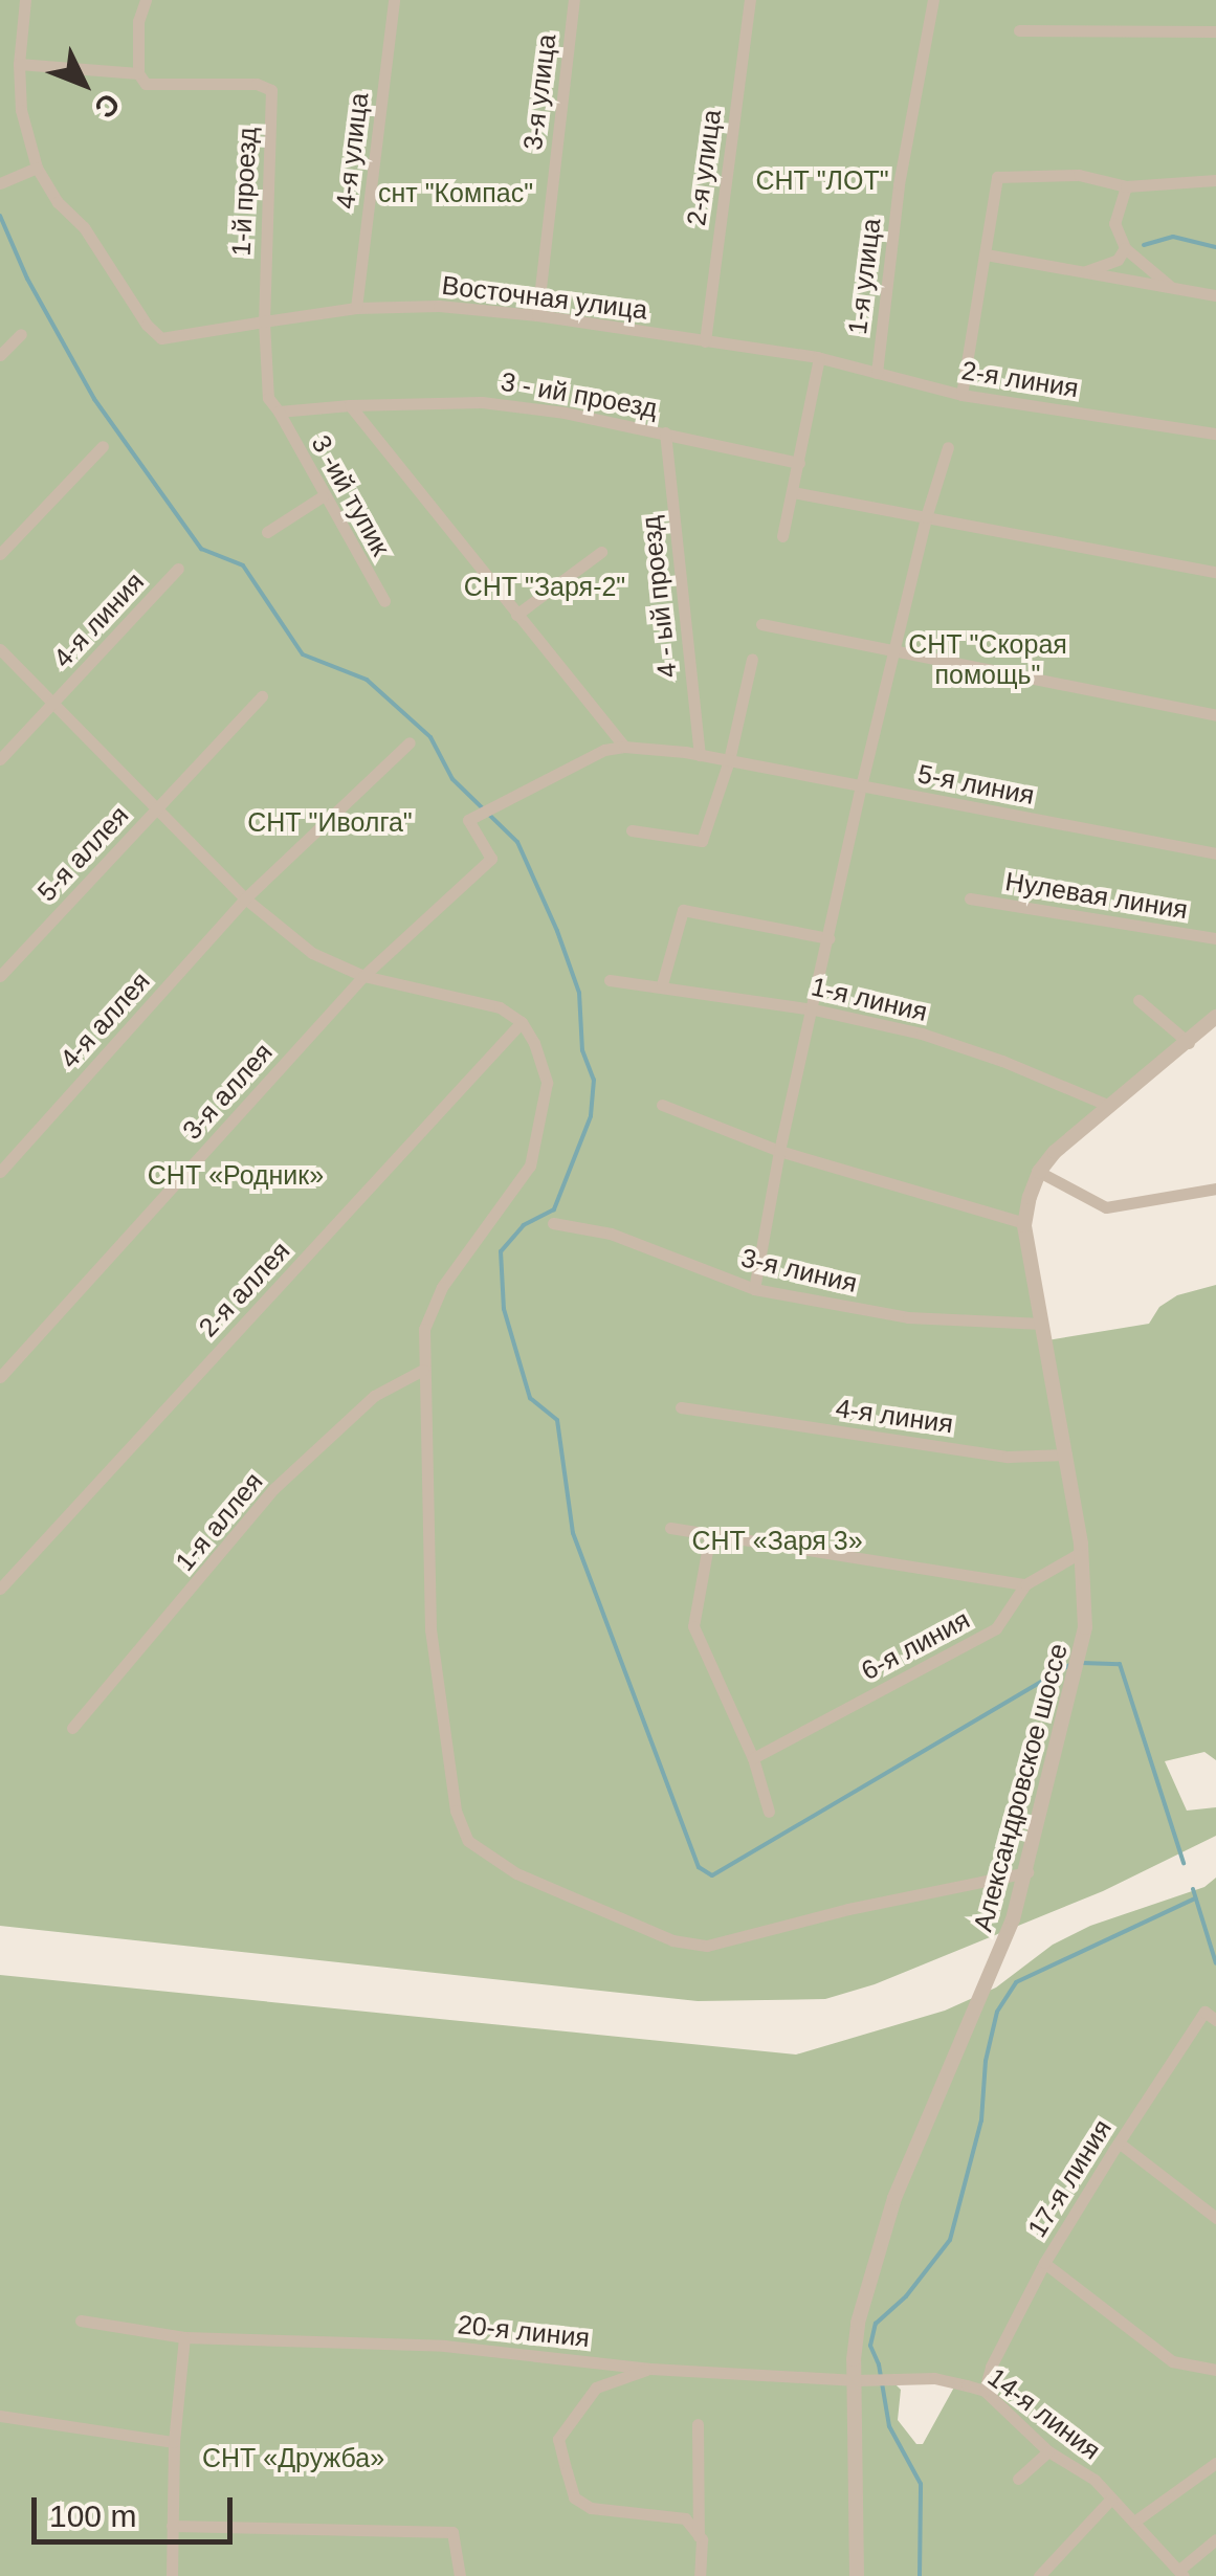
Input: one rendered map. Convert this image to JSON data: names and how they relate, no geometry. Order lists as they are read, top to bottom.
{
  "streets": {
    "street": [
      "3-я улица",
      "4-я улица",
      "2-я улица",
      "1-й проезд",
      "1-я улица",
      "Восточная улица",
      "2-я линия",
      "3 - ий проезд",
      "3 -ий тупик",
      "4 - ый проезд",
      "4-я линия",
      "5-я линия",
      "5-я аллея",
      "Нулевая линия",
      "1-я линия",
      "4-я аллея",
      "3-я аллея",
      "3-я линия",
      "2-я аллея",
      "1-я аллея",
      "6-я линия",
      "Александровское шоссе",
      "17-я линия",
      "20-я линия",
      "14-я линия"
    ]
  },
  "crossings": [
    ["3-я улица", "Восточная улица"],
    ["4-я улица", "Восточная улица"],
    ["2-я улица", "Восточная улица"],
    ["1-й проезд", "Восточная улица"],
    ["1-й проезд", "3 -ий тупик"],
    ["1-я улица", "2-я линия"],
    ["Восточная улица", "2-я линия"],
    ["Восточная улица", "3 -ий тупик"],
    ["3 - ий проезд", "3 -ий тупик"],
    ["3 - ий проезд", "4 - ый проезд"],
    ["4 - ый проезд", "5-я линия"],
    ["4-я линия", "Александровское шоссе"],
    ["1-я линия", "Александровское шоссе"],
    ["3-я линия", "Александровское шоссе"],
    ["6-я линия", "Александровское шоссе"],
    ["Александровское шоссе", "20-я линия"],
    ["Александровское шоссе", "14-я линия"],
    ["17-я линия", "14-я линия"],
    ["20-я линия", "14-я линия"]
  ],
  "parks": [
    "СНТ \"ЛОТ\"",
    "снт \"Компас\"",
    "СНТ \"Заря-2\"",
    "СНТ \"Скорая помощь\"",
    "СНТ \"Иволга\"",
    "СНТ «Родник»",
    "СНТ «Заря 3»",
    "СНТ «Дружба»"
  ],
  "scale_bar": "100 m",
  "north": "bottom right"
}
